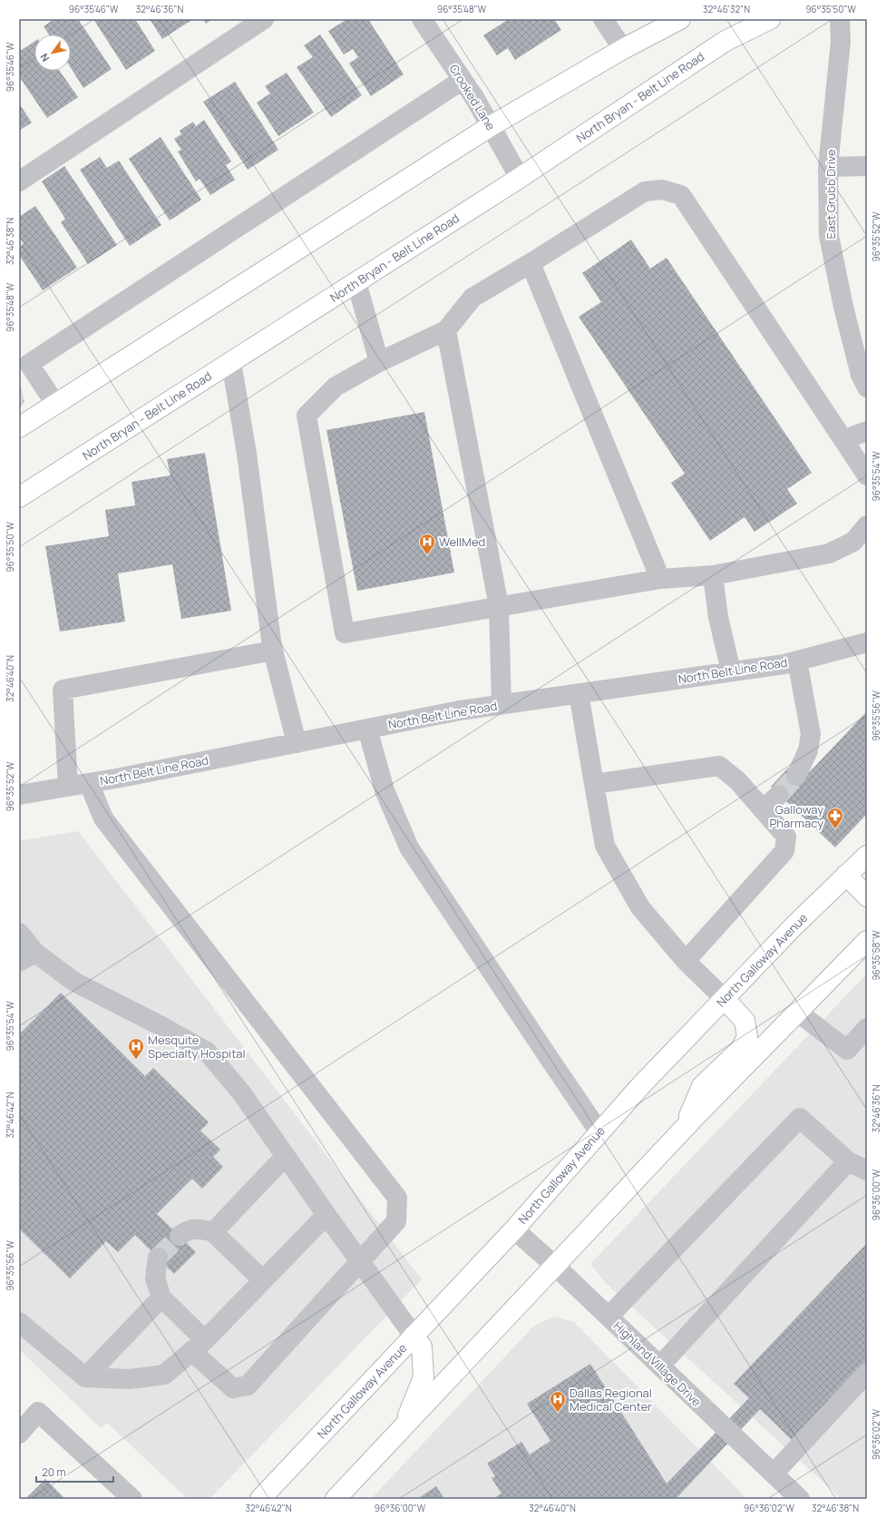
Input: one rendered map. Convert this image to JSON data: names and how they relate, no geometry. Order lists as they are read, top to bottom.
{
  "streets": {
    "main road": ["North Bryan - Belt Line Road", "North Galloway Avenue"],
    "street": [
      "Crooked Lane",
      "East Grubb Drive",
      "North Belt Line Road",
      "Highland Village Drive"
    ]
  },
  "crossings": [
    ["Crooked Lane", "North Bryan - Belt Line Road"],
    ["North Galloway Avenue", "Highland Village Drive"]
  ],
  "places": {
    "hospital": ["WellMed", "Mesquite Specialty Hospital", "Dallas Regional Medical Center"],
    "pharmacy": ["Galloway Pharmacy"]
  },
  "scale_bar": "20 m",
  "north": "bottom left",
  "coordinates": [
    "96°35'46\"W",
    "32°46'36\"N",
    "96°35'48\"W",
    "32°46'32\"N",
    "96°35'50\"W",
    "96°35'52\"W",
    "32°46'38\"N",
    "96°35'54\"W",
    "32°46'40\"N",
    "96°35'56\"W",
    "96°35'58\"W",
    "32°46'42\"N",
    "96°36'00\"W",
    "96°36'02\"W"
  ]
}
